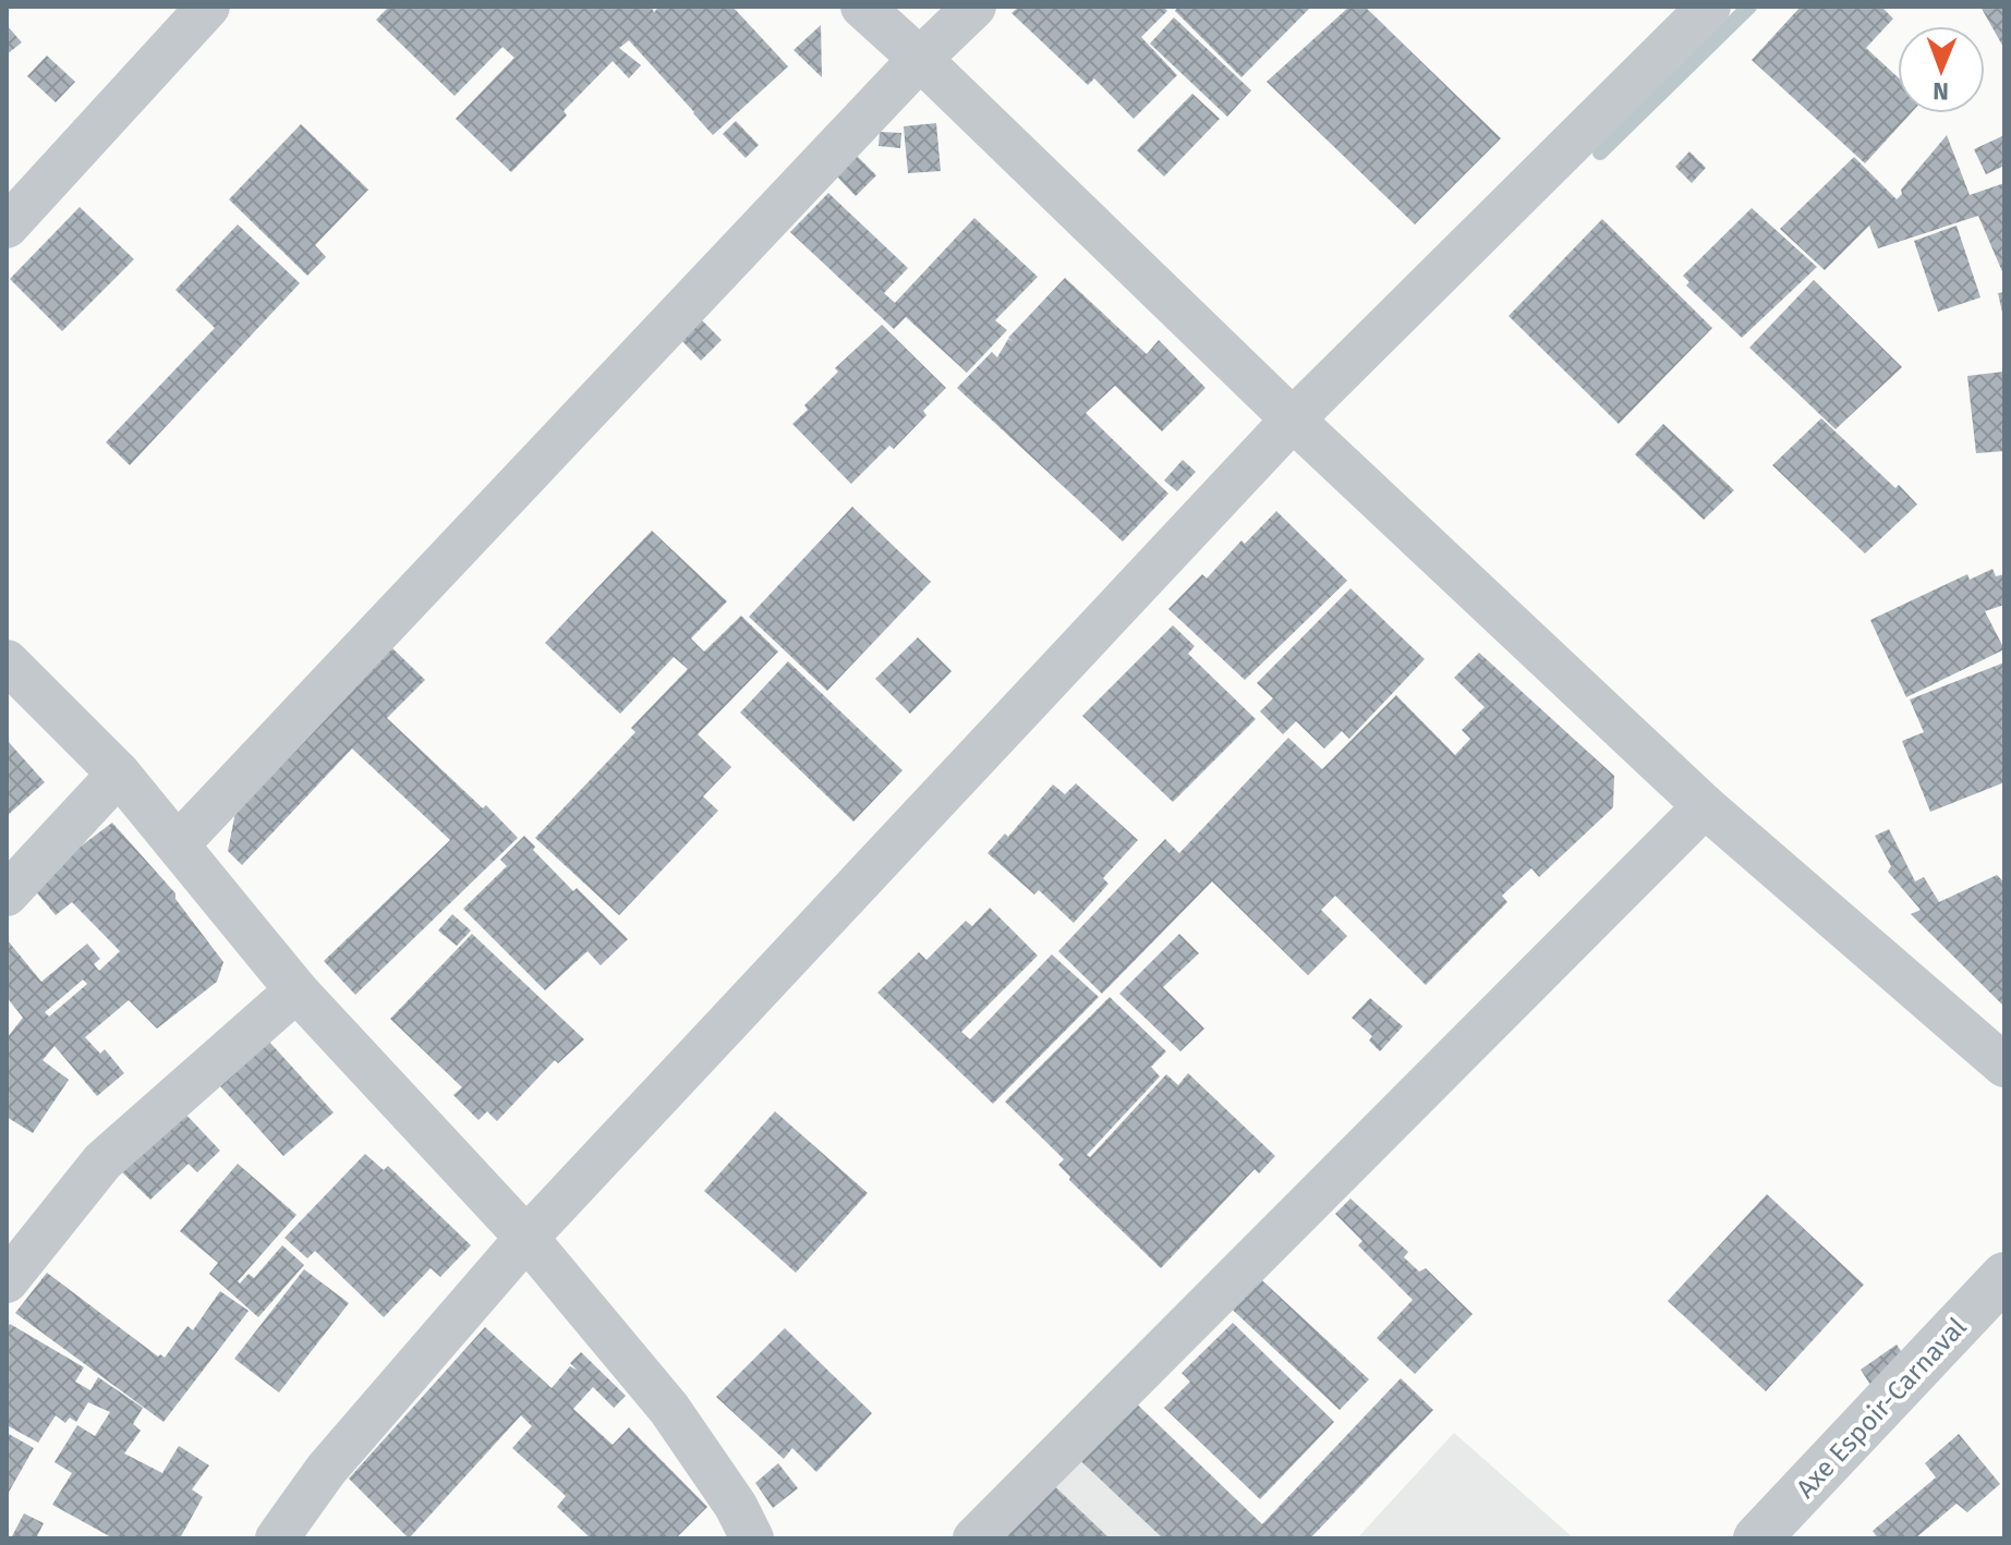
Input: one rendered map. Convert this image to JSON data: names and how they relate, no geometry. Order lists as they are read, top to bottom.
{
  "streets": {
    "street": ["Axe Espoir-Carnaval"]
  },
  "north": "bottom"
}
